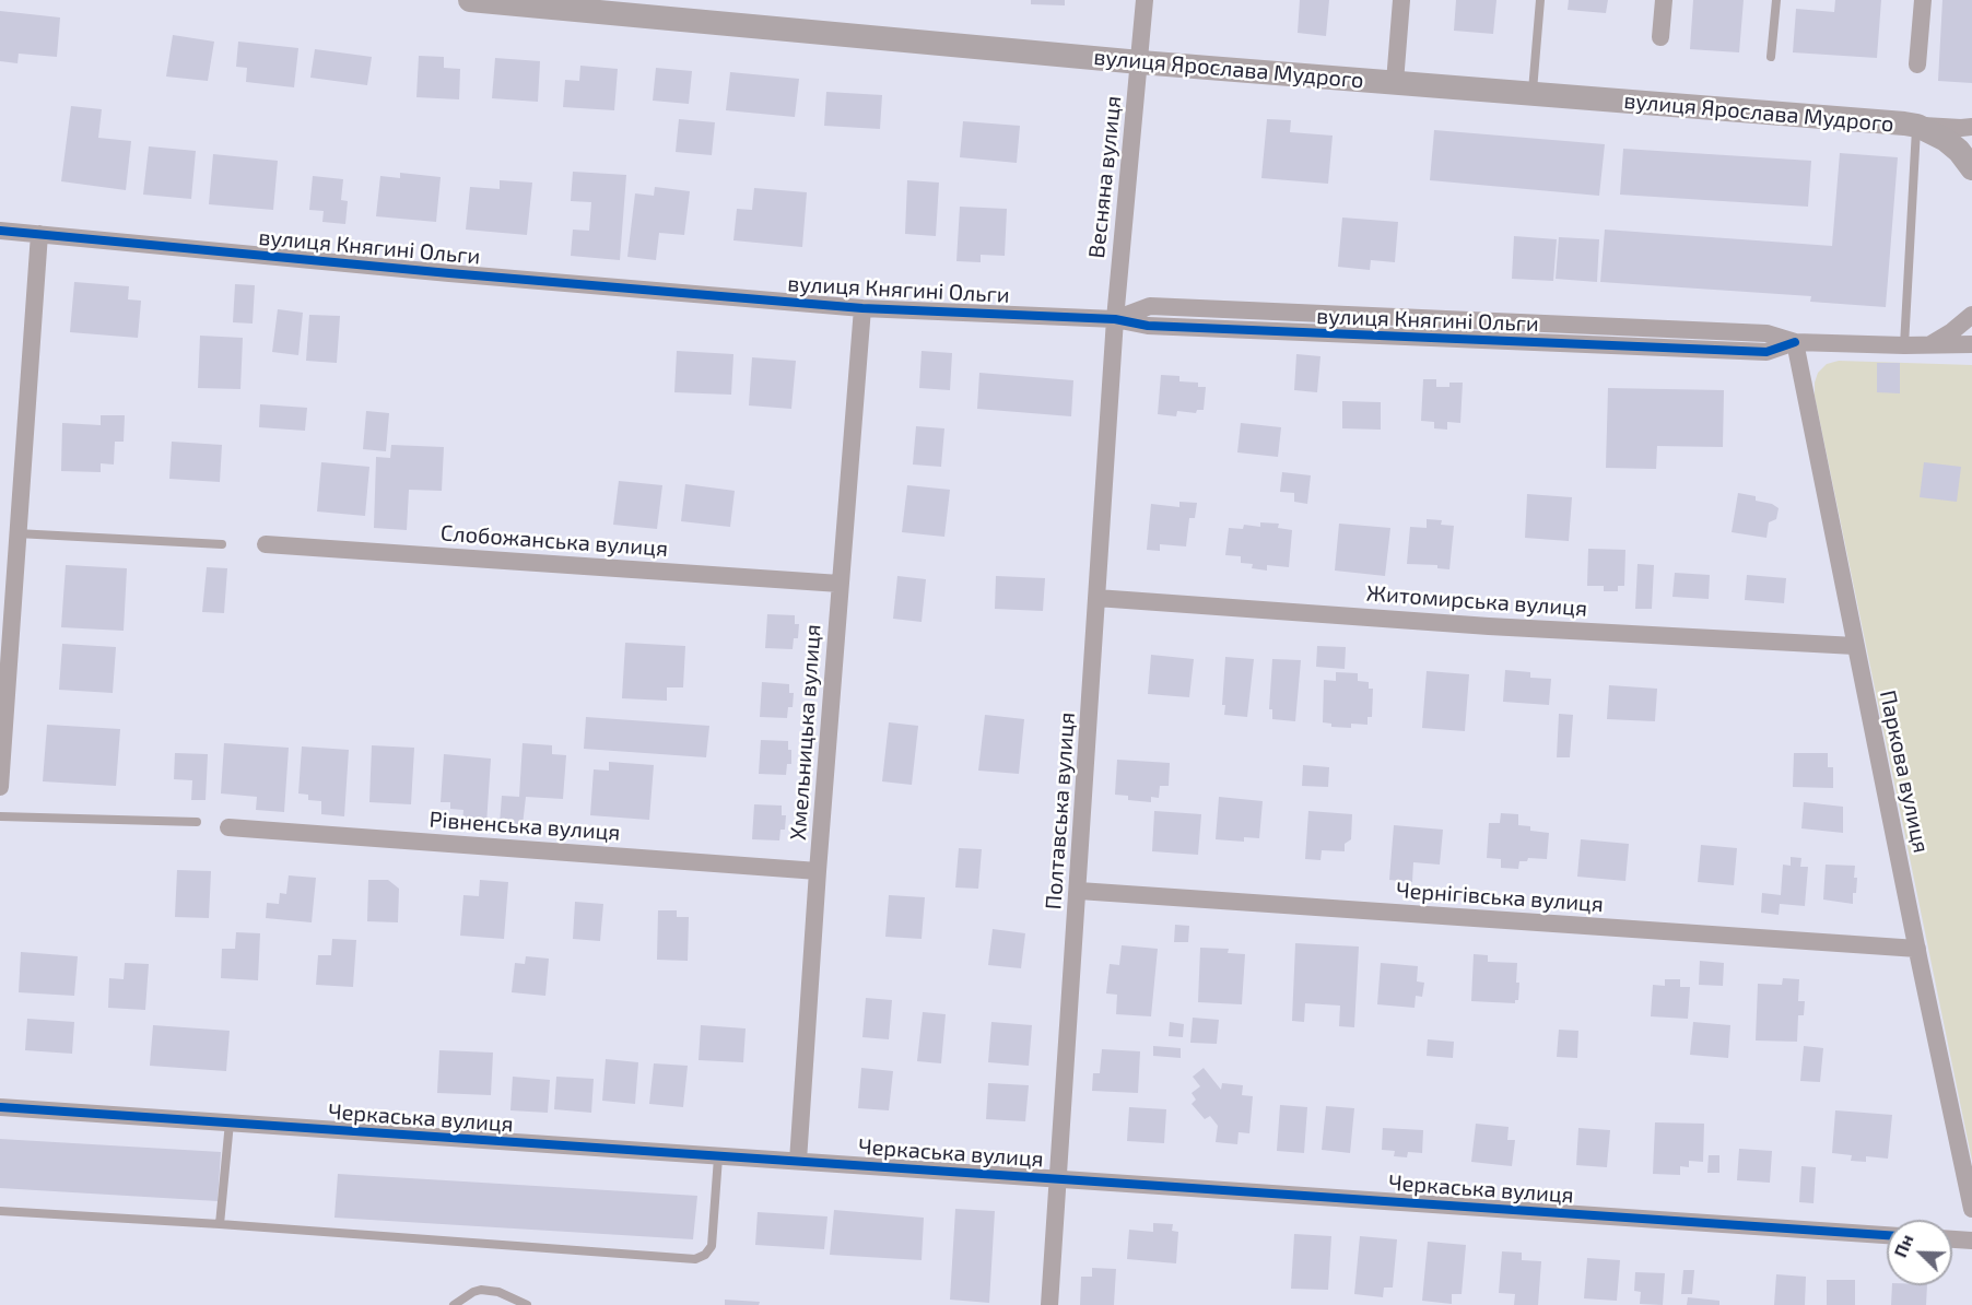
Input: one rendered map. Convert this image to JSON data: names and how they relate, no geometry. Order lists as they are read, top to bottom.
{
  "streets": {
    "main road": ["вулиця Ярослава Мудрого"],
    "street": [
      "Весняна вулиця",
      "вулиця Княгині Ольги",
      "Слобожанська вулиця",
      "Житомирська вулиця",
      "Хмельницька вулиця",
      "Паркова вулиця",
      "Полтавська вулиця",
      "Рівненська вулиця",
      "Чернігівська вулиця",
      "Черкаська вулиця"
    ]
  },
  "crossings": [
    ["вулиця Ярослава Мудрого", "Весняна вулиця"],
    ["Весняна вулиця", "вулиця Княгині Ольги"],
    ["Весняна вулиця", "Полтавська вулиця"],
    ["вулиця Княгині Ольги", "Хмельницька вулиця"],
    ["вулиця Княгині Ольги", "Паркова вулиця"],
    ["вулиця Княгині Ольги", "Полтавська вулиця"],
    ["Слобожанська вулиця", "Хмельницька вулиця"],
    ["Житомирська вулиця", "Паркова вулиця"],
    ["Житомирська вулиця", "Полтавська вулиця"],
    ["Хмельницька вулиця", "Рівненська вулиця"],
    ["Хмельницька вулиця", "Черкаська вулиця"],
    ["Паркова вулиця", "Чернігівська вулиця"],
    ["Полтавська вулиця", "Чернігівська вулиця"],
    ["Полтавська вулиця", "Черкаська вулиця"]
  ],
  "north": "top left"
}
